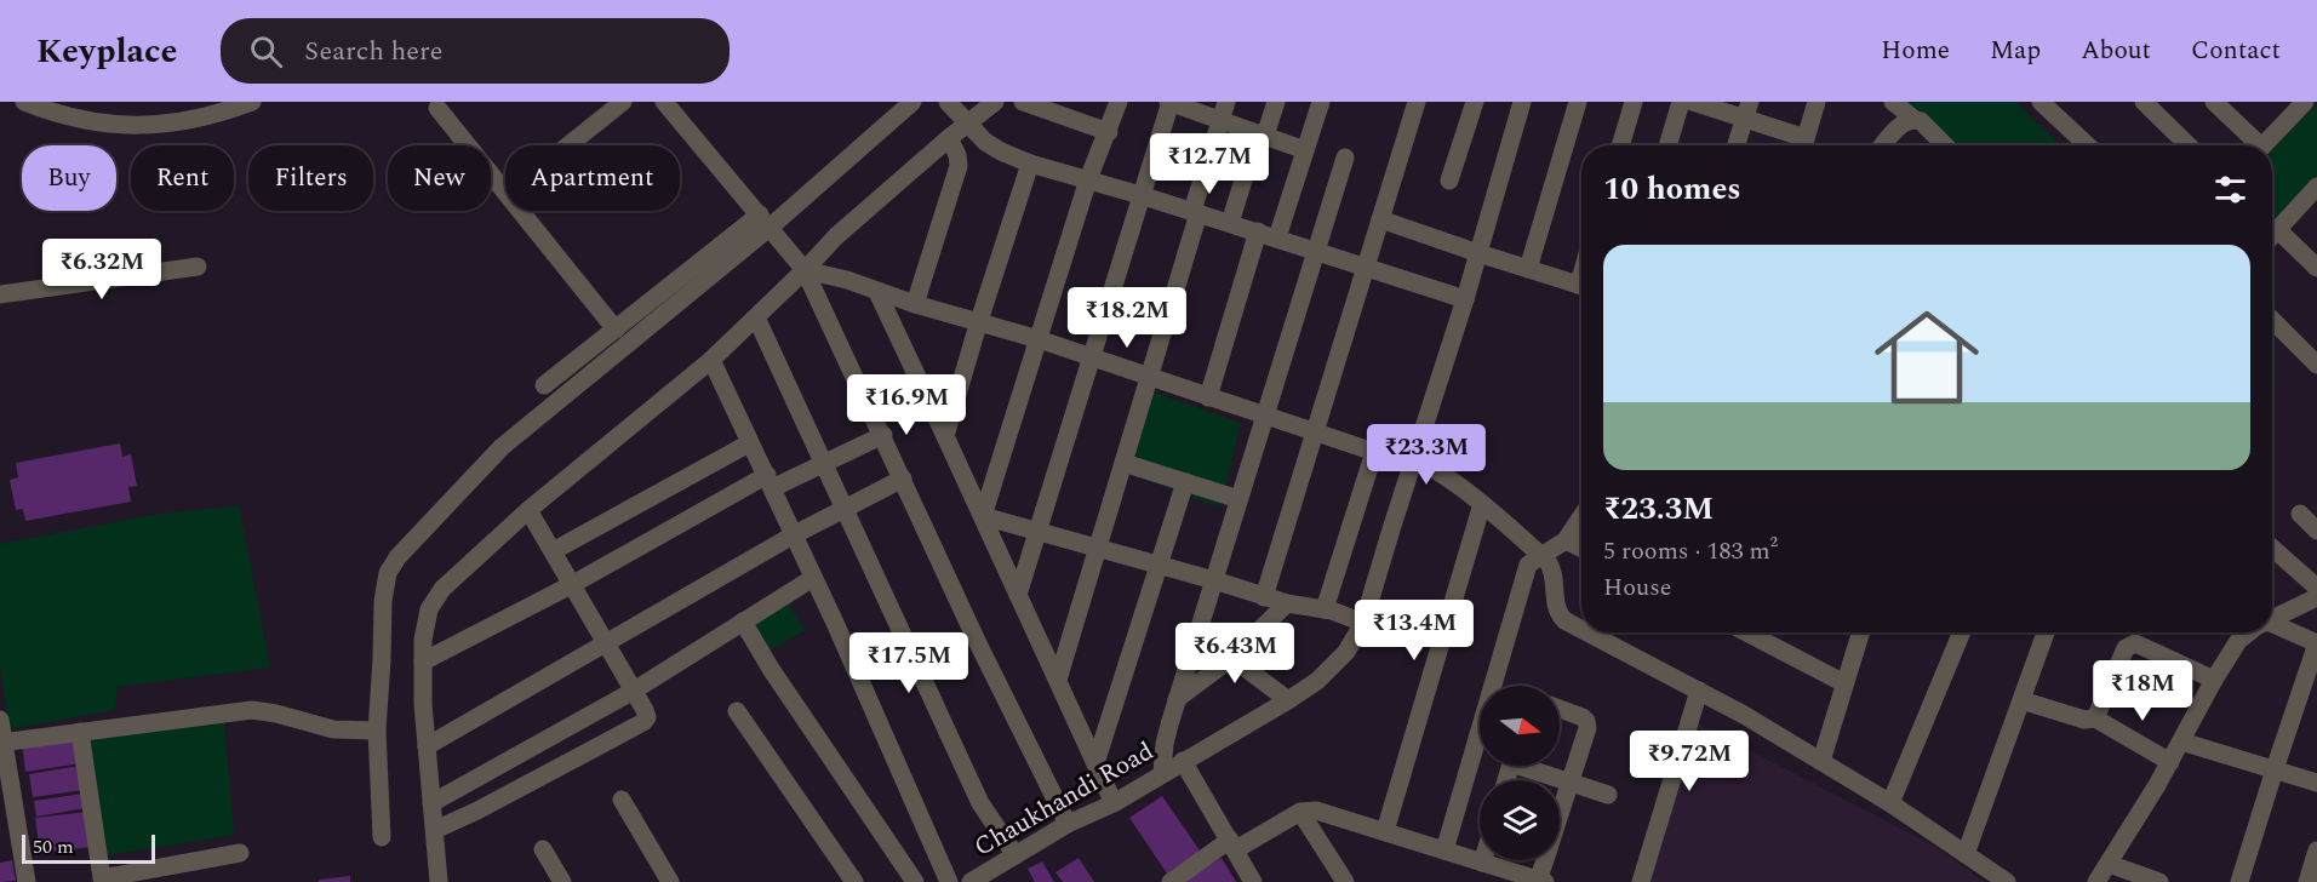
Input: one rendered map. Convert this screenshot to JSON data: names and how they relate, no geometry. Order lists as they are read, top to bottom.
{
  "streets": {
    "street": ["Chaukhandi Road"]
  },
  "scale_bar": "50 m",
  "north": "right",
  "page": {
    "header": "Keyplace",
    "search": "Search here",
    "nav": [
      "Home",
      "Map",
      "About",
      "Contact"
    ],
    "price": [
      "₹12.7M",
      "₹6.32M",
      "₹18.2M",
      "₹16.9M",
      "₹23.3M",
      "₹13.4M",
      "₹6.43M",
      "₹17.5M",
      "₹18M",
      "₹9.72M"
    ],
    "chip": [
      "Buy",
      "Rent",
      "Filters",
      "New",
      "Apartment"
    ],
    "heading": "10 homes",
    "list": [
      {
        "name": "₹23.3M",
        "note": "5 rooms · 183 m² · House"
      }
    ],
    "scale": "50 m"
  }
}
